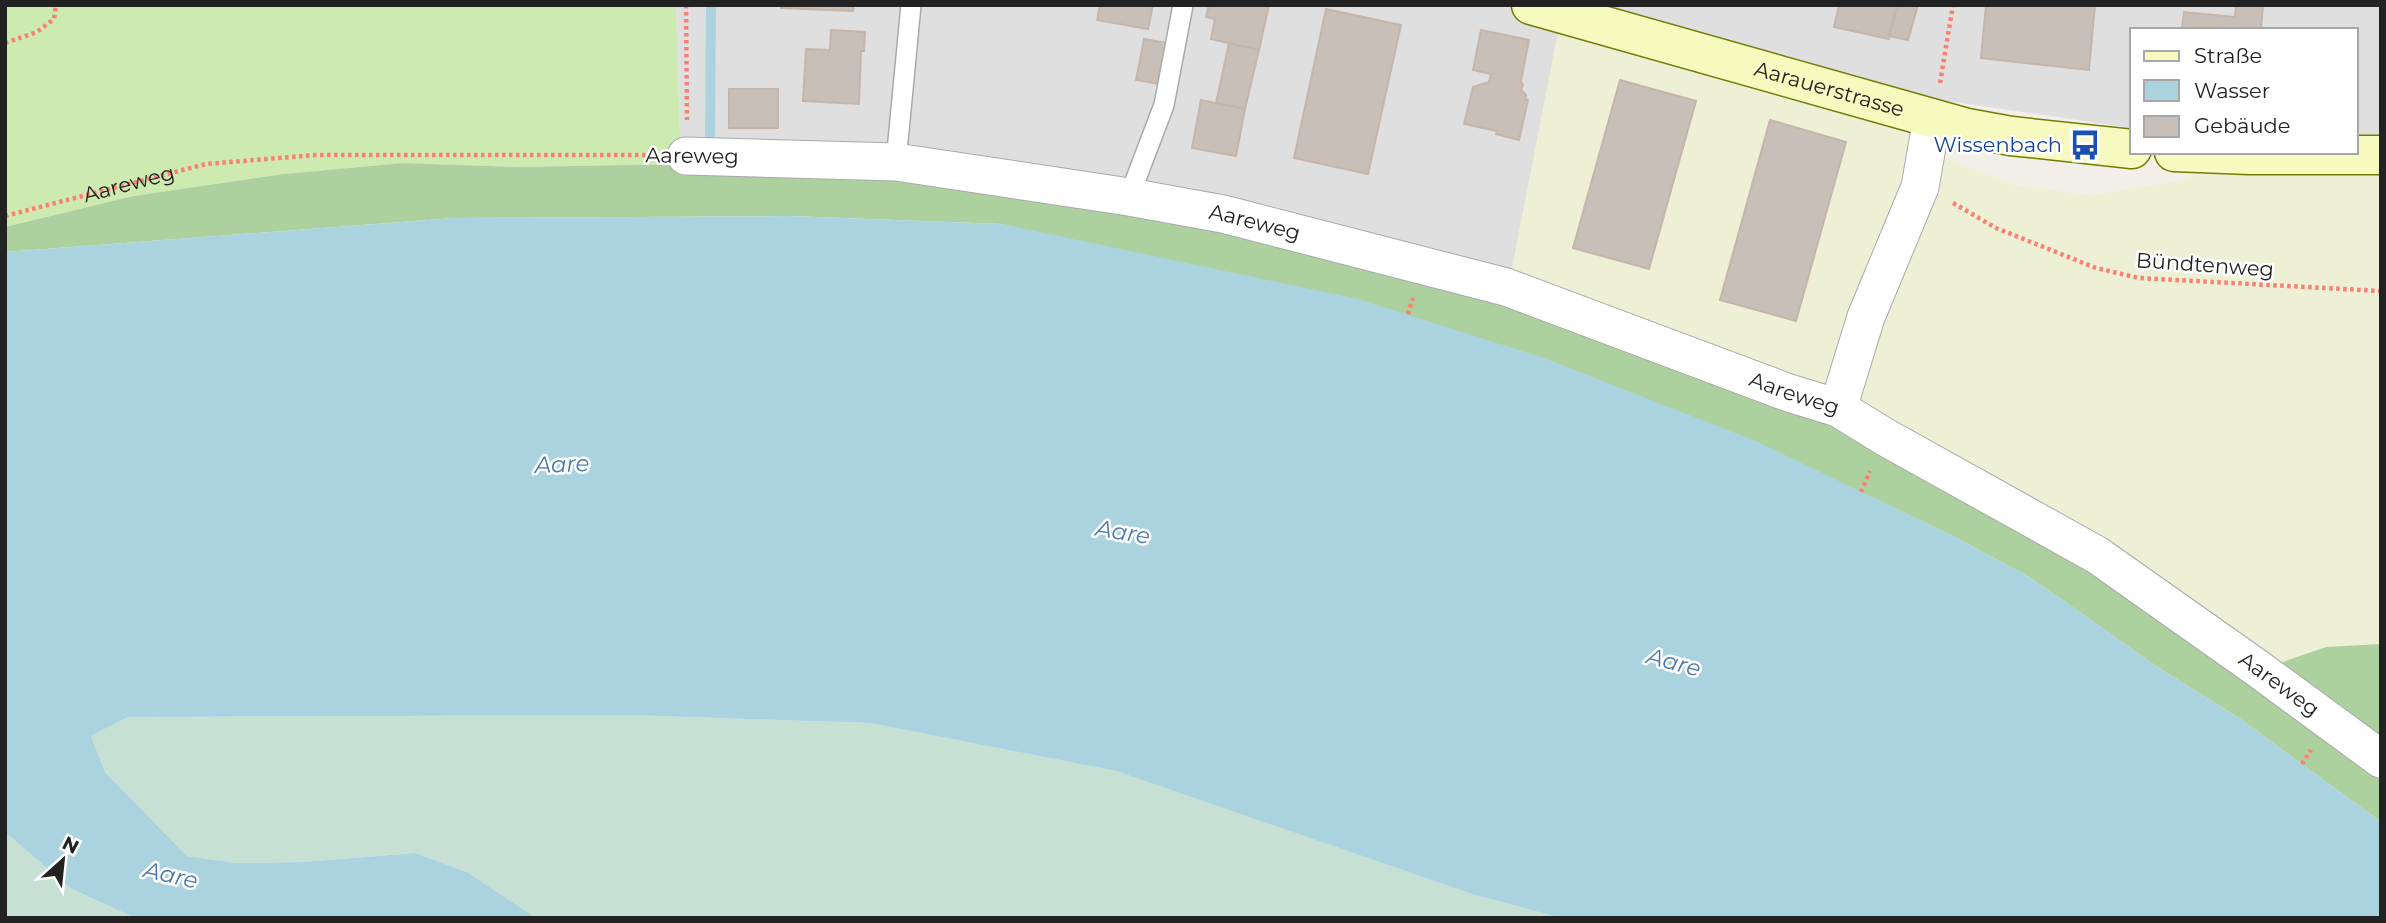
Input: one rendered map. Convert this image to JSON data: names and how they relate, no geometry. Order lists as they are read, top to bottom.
{
  "streets": {
    "street": ["Aarauerstrasse", "Aareweg"],
    "path": ["Bündtenweg"]
  },
  "water": ["Aare"],
  "places": {
    "bus stop": ["Wissenbach"]
  },
  "legend": ["Straße", "Wasser", "Gebäude"],
  "north": "top right"
}
